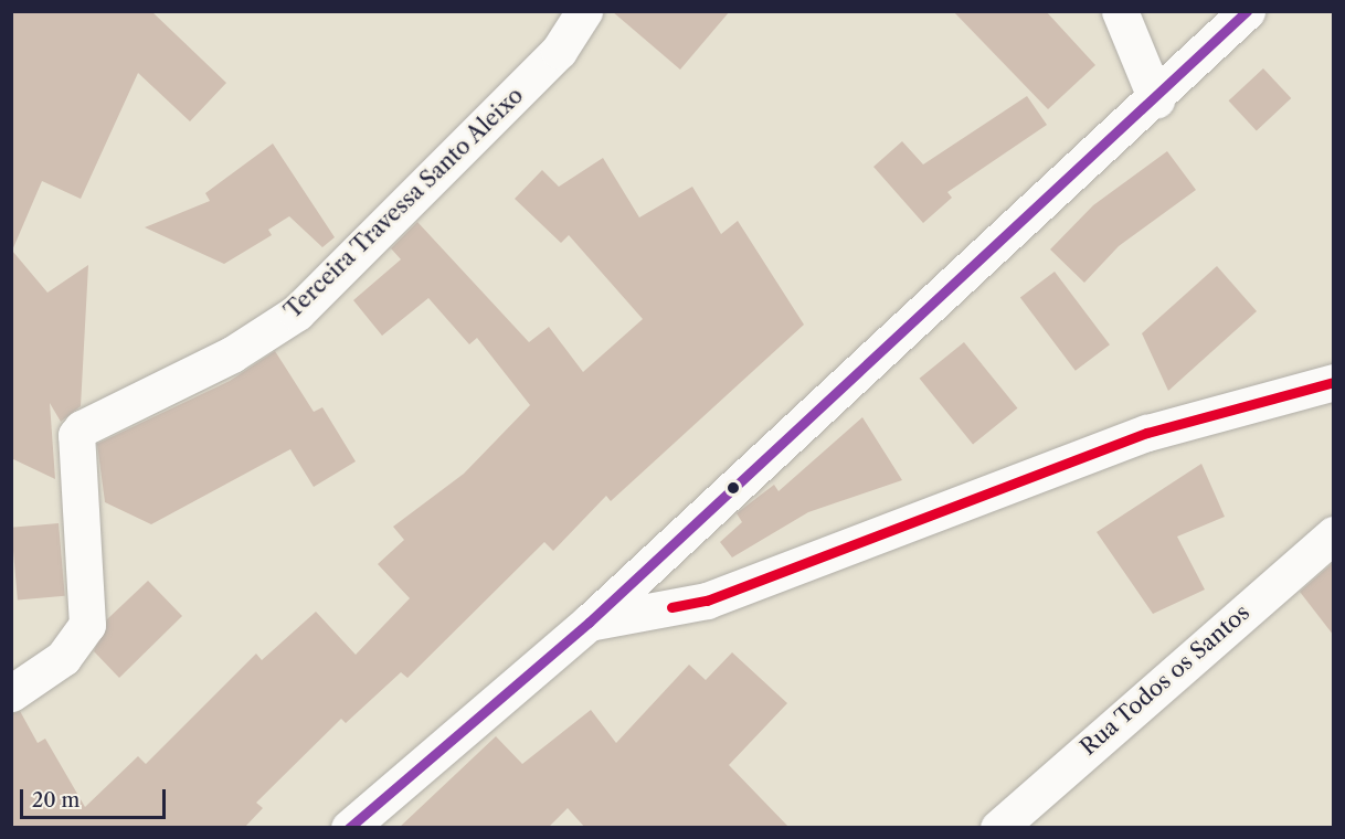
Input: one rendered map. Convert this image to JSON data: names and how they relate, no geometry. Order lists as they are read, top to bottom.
{
  "streets": {
    "street": ["Terceira Travessa Santo Aleixo", "Rua Todos os Santos"]
  },
  "scale_bar": "20 m"
}
